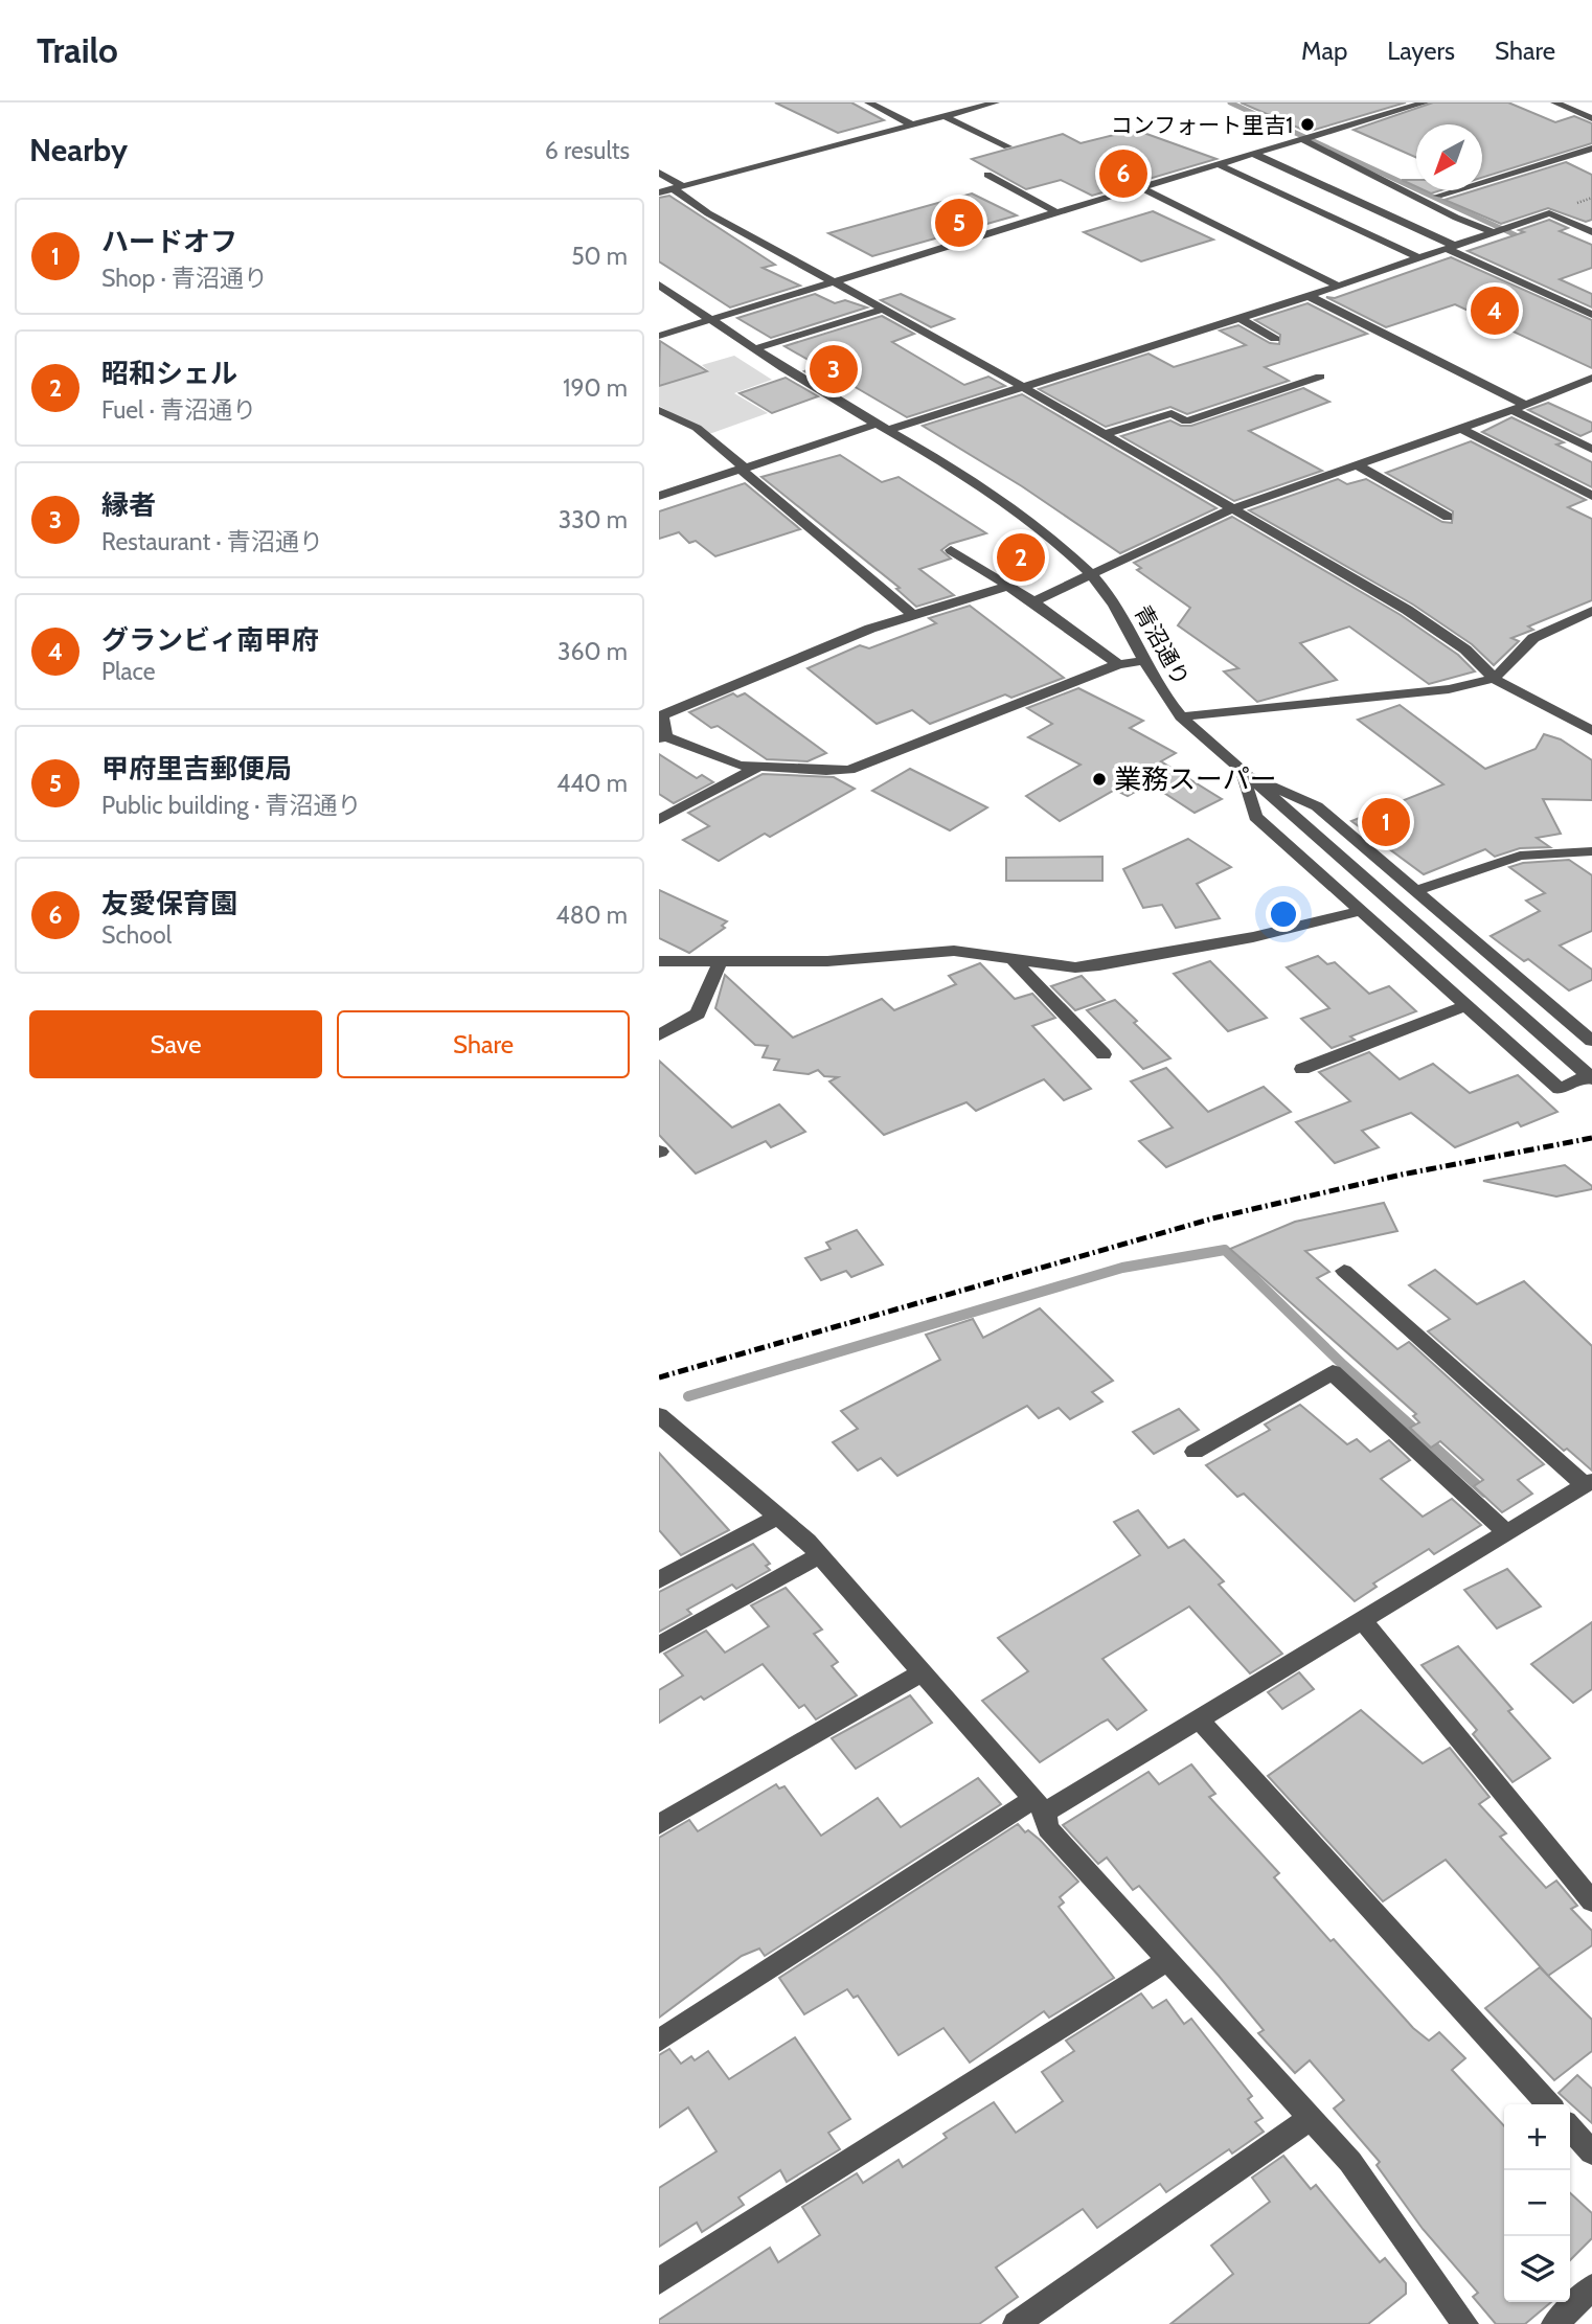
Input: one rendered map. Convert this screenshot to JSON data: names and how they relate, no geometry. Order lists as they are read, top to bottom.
{
  "streets": {
    "street": ["青沼通り"]
  },
  "places": ["コンフォート里吉1", "業務スーパー"],
  "north": "bottom left",
  "page": {
    "header": "Trailo",
    "nav": ["Map", "Layers", "Share"],
    "heading": ["Nearby", "6 results"],
    "pins": [
      "6",
      "5",
      "4",
      "3",
      "2",
      "1"
    ],
    "list": [
      {
        "mark": "1",
        "name": "ハードオフ",
        "note": "Shop · 青沼通り",
        "value": "50 m"
      },
      {
        "mark": "2",
        "name": "昭和シェル",
        "note": "Fuel · 青沼通り",
        "value": "190 m"
      },
      {
        "mark": "3",
        "name": "縁者",
        "note": "Restaurant · 青沼通り",
        "value": "330 m"
      },
      {
        "mark": "4",
        "name": "グランビィ南甲府",
        "note": "Place",
        "value": "360 m"
      },
      {
        "mark": "5",
        "name": "甲府里吉郵便局",
        "note": "Public building · 青沼通り",
        "value": "440 m"
      },
      {
        "mark": "6",
        "name": "友愛保育園",
        "note": "School",
        "value": "480 m"
      }
    ],
    "buttons": ["Save", "Share"],
    "map_buttons": ["+", "−"]
  }
}
